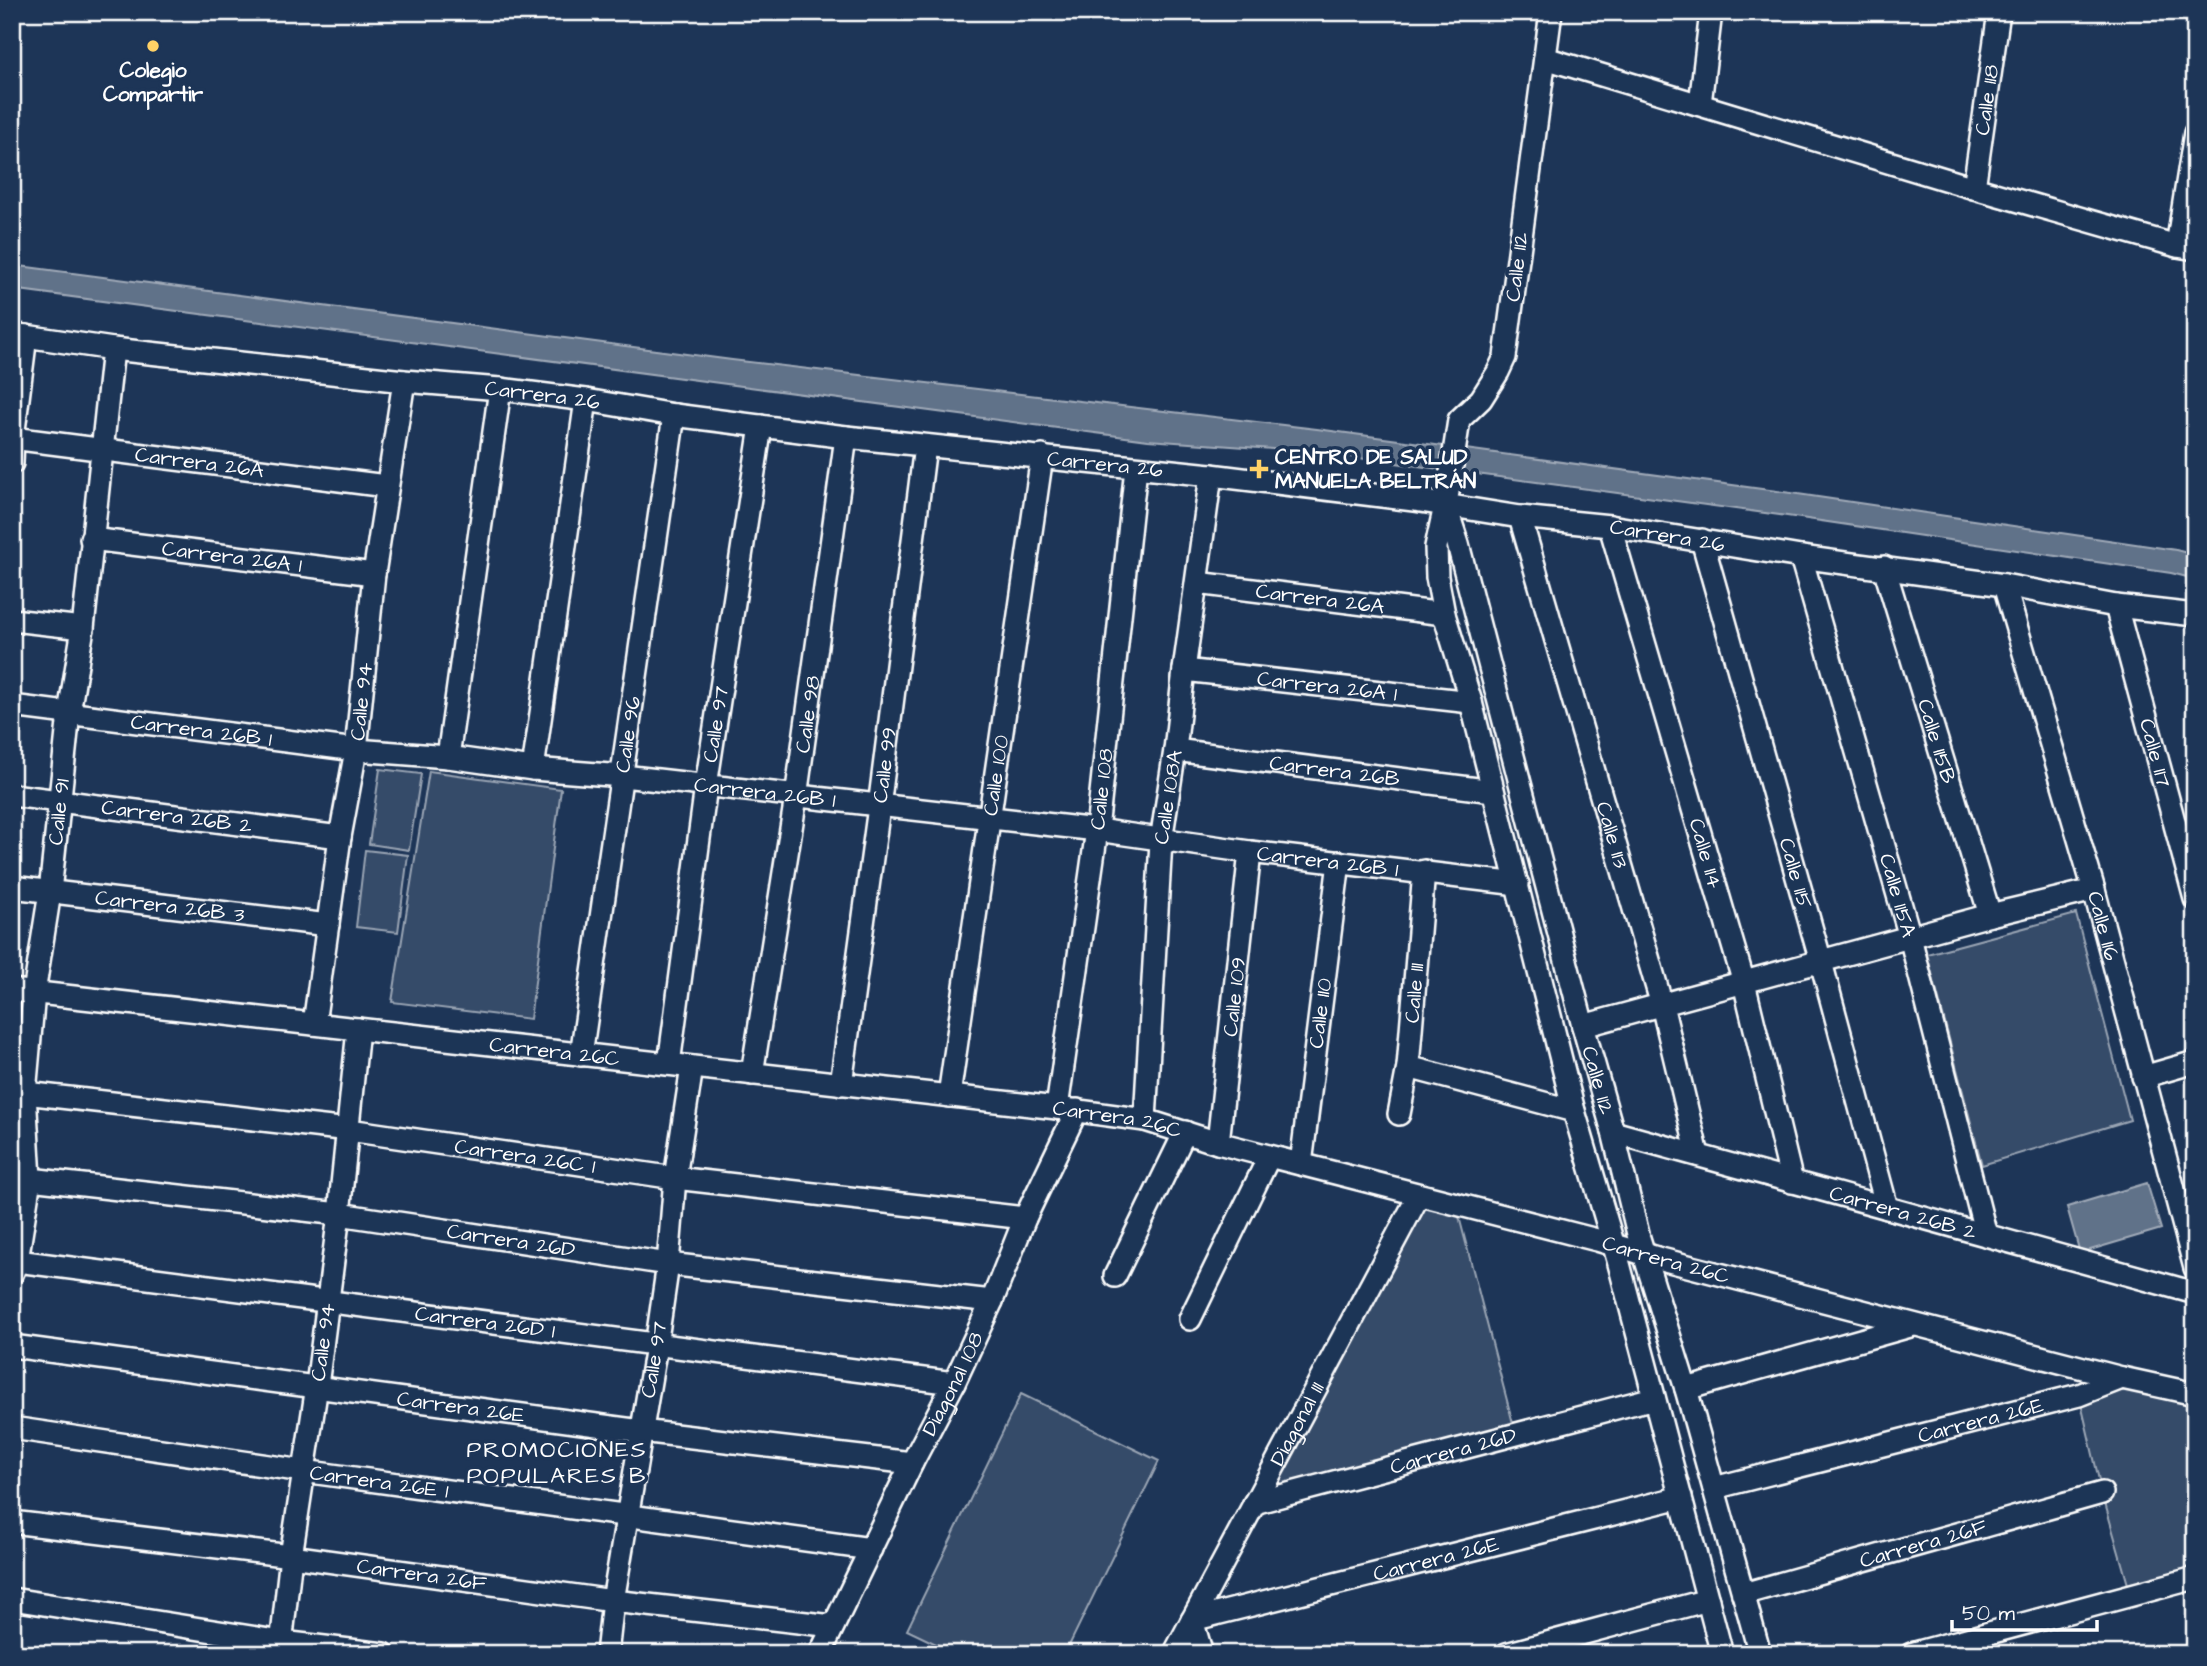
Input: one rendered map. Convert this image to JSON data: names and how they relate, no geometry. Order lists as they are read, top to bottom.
{
  "streets": {
    "street": [
      "Calle 118",
      "Calle 112",
      "Carrera 26",
      "Carrera 26A",
      "Carrera 26A 1",
      "Calle 94",
      "Calle 98",
      "Calle 97",
      "Carrera 26B 1",
      "Calle 96",
      "Calle 115B",
      "Calle 117",
      "Calle 99",
      "Carrera 26B",
      "Calle 100",
      "Calle 108",
      "Calle 108A",
      "Calle 91",
      "Carrera 26B 2",
      "Calle 113",
      "Calle 114",
      "Calle 115",
      "Calle 115A",
      "Carrera 26B 3",
      "Calle 116",
      "Calle 111",
      "Calle 109",
      "Calle 110",
      "Carrera 26C",
      "Carrera 26C 1",
      "Carrera 26D",
      "Carrera 26D 1",
      "Diagonal 108",
      "Carrera 26E",
      "Diagonal 111",
      "Carrera 26E 1",
      "Carrera 26F"
    ]
  },
  "crossings": [
    ["Calle 112", "Carrera 26"],
    ["Calle 112", "Carrera 26A"],
    ["Calle 112", "Carrera 26A 1"],
    ["Calle 112", "Carrera 26B 1"],
    ["Calle 112", "Carrera 26B"],
    ["Calle 112", "Carrera 26B 2"],
    ["Calle 112", "Carrera 26C"],
    ["Calle 112", "Carrera 26D"],
    ["Calle 112", "Carrera 26E"],
    ["Calle 112", "Carrera 26F"],
    ["Carrera 26", "Calle 94"],
    ["Carrera 26", "Calle 98"],
    ["Carrera 26", "Calle 97"],
    ["Carrera 26", "Calle 96"],
    ["Carrera 26", "Calle 115B"],
    ["Carrera 26", "Calle 117"],
    ["Carrera 26", "Calle 99"],
    ["Carrera 26", "Calle 100"],
    ["Carrera 26", "Calle 108"],
    ["Carrera 26", "Calle 108A"],
    ["Carrera 26", "Calle 91"],
    ["Carrera 26", "Calle 113"],
    ["Carrera 26", "Calle 114"],
    ["Carrera 26", "Calle 115"],
    ["Carrera 26", "Calle 115A"],
    ["Carrera 26", "Calle 116"],
    ["Carrera 26A", "Calle 94"],
    ["Carrera 26A", "Calle 108A"],
    ["Carrera 26A", "Calle 91"],
    ["Carrera 26A 1", "Calle 94"],
    ["Carrera 26A 1", "Calle 108A"],
    ["Carrera 26A 1", "Calle 91"],
    ["Calle 94", "Carrera 26B 1"],
    ["Calle 94", "Carrera 26B 2"],
    ["Calle 94", "Carrera 26B 3"],
    ["Calle 94", "Carrera 26C"],
    ["Calle 94", "Carrera 26C 1"],
    ["Calle 94", "Carrera 26D"],
    ["Calle 94", "Carrera 26D 1"],
    ["Calle 94", "Carrera 26E"],
    ["Calle 94", "Carrera 26E 1"],
    ["Calle 94", "Carrera 26F"],
    ["Calle 98", "Carrera 26B 1"],
    ["Calle 98", "Carrera 26C"],
    ["Calle 97", "Carrera 26B 1"],
    ["Calle 97", "Carrera 26C"],
    ["Calle 97", "Carrera 26C 1"],
    ["Calle 97", "Carrera 26D"],
    ["Calle 97", "Carrera 26D 1"],
    ["Calle 97", "Carrera 26E"],
    ["Calle 97", "Carrera 26E 1"],
    ["Calle 97", "Carrera 26F"],
    ["Carrera 26B 1", "Calle 96"],
    ["Carrera 26B 1", "Calle 99"],
    ["Carrera 26B 1", "Calle 100"],
    ["Carrera 26B 1", "Calle 108"],
    ["Carrera 26B 1", "Calle 108A"],
    ["Carrera 26B 1", "Calle 91"],
    ["Carrera 26B 1", "Calle 111"],
    ["Carrera 26B 1", "Calle 109"],
    ["Carrera 26B 1", "Calle 110"],
    ["Calle 96", "Carrera 26C"],
    ["Calle 99", "Carrera 26C"],
    ["Carrera 26B", "Calle 108A"],
    ["Calle 100", "Carrera 26C"],
    ["Calle 108", "Carrera 26C"],
    ["Calle 108", "Diagonal 108"],
    ["Calle 108A", "Carrera 26C"],
    ["Calle 91", "Carrera 26B 2"],
    ["Calle 91", "Carrera 26B 3"],
    ["Calle 91", "Carrera 26C"],
    ["Calle 91", "Carrera 26C 1"],
    ["Calle 91", "Carrera 26D"],
    ["Calle 91", "Carrera 26D 1"],
    ["Carrera 26B 2", "Calle 113"],
    ["Carrera 26B 2", "Calle 114"],
    ["Carrera 26B 2", "Calle 115"],
    ["Carrera 26B 2", "Calle 115A"],
    ["Calle 109", "Carrera 26C"],
    ["Calle 110", "Carrera 26C"],
    ["Carrera 26C", "Diagonal 108"],
    ["Carrera 26C", "Carrera 26E"],
    ["Carrera 26C", "Diagonal 111"],
    ["Carrera 26C 1", "Diagonal 108"],
    ["Carrera 26D", "Diagonal 108"],
    ["Carrera 26D", "Diagonal 111"],
    ["Carrera 26D 1", "Diagonal 108"],
    ["Diagonal 108", "Carrera 26E"],
    ["Diagonal 108", "Carrera 26E 1"],
    ["Diagonal 108", "Carrera 26F"],
    ["Carrera 26E", "Diagonal 111"]
  ],
  "districts": ["PROMOCIONES POPULARES B"],
  "places": {
    "other": ["Colegio Compartir"],
    "health": ["CENTRO DE SALUD MANUELA BELTRÁN"]
  },
  "scale_bar": "50 m"
}
